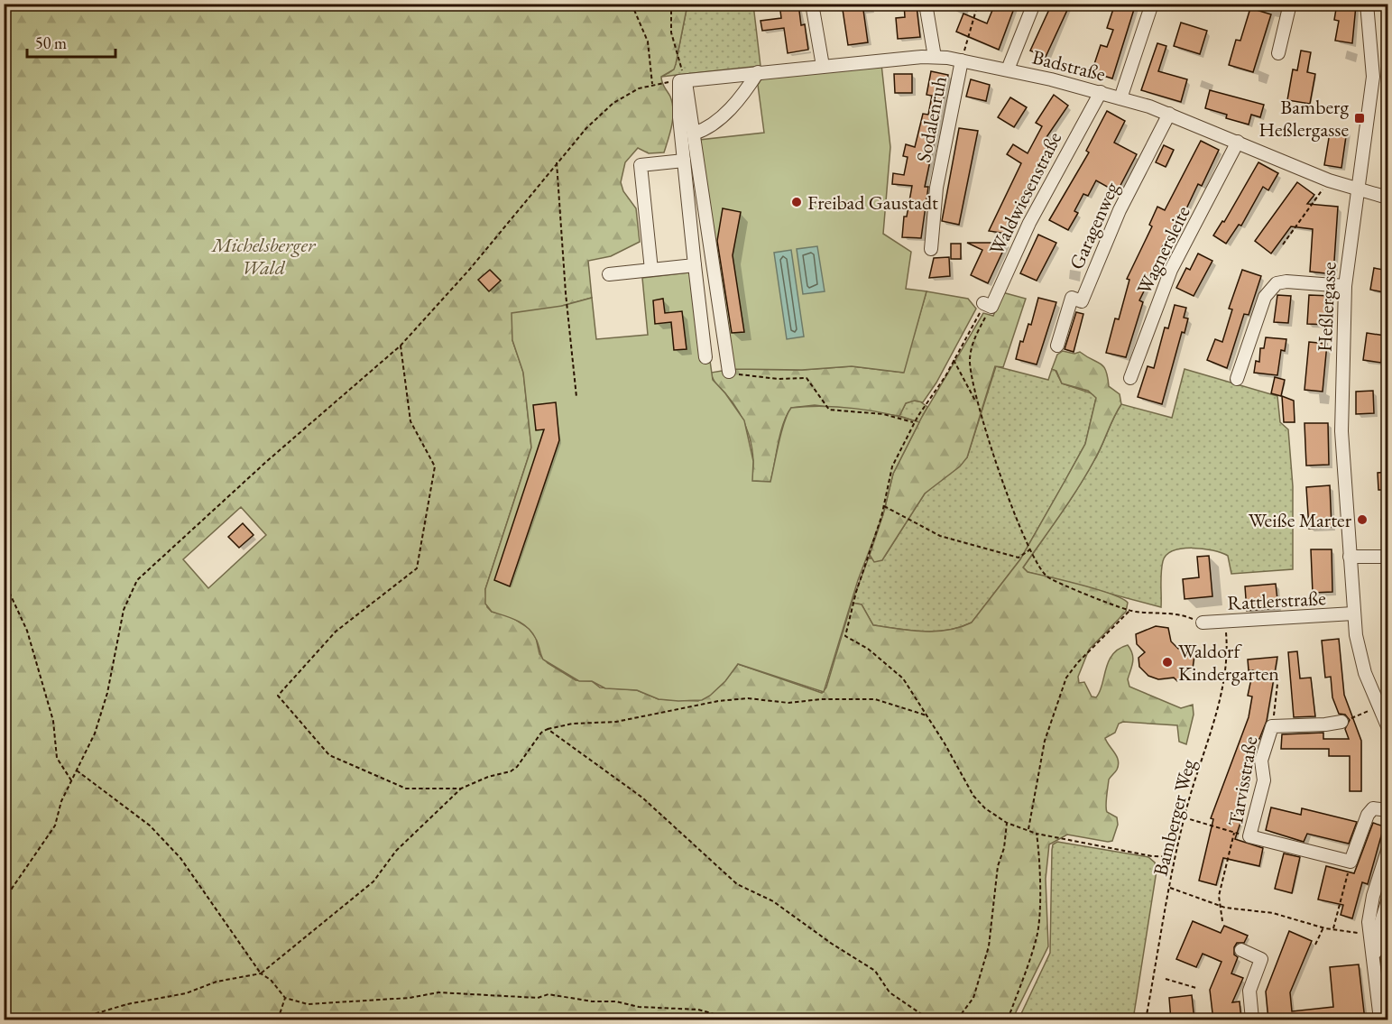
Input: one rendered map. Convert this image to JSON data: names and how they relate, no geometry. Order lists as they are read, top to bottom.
{
  "streets": {
    "street": [
      "Badstraße",
      "Sodalenruh",
      "Waldwiesenstraße",
      "Garagenweg",
      "Wagnersleite",
      "Heßlergasse",
      "Rattlerstraße",
      "Tarvisstraße"
    ],
    "path": ["Bamberger Weg"]
  },
  "crossings": [
    ["Badstraße", "Sodalenruh"],
    ["Badstraße", "Waldwiesenstraße"],
    ["Badstraße", "Garagenweg"],
    ["Badstraße", "Wagnersleite"],
    ["Badstraße", "Heßlergasse"],
    ["Heßlergasse", "Rattlerstraße"],
    ["Rattlerstraße", "Bamberger Weg"]
  ],
  "parks": ["Michelsberger Wald"],
  "places": {
    "transit": ["Bamberg Heßlergasse"],
    "other": ["Freibad Gaustadt", "Weiße Marter", "Waldorf Kindergarten"]
  },
  "scale_bar": "50 m"
}
